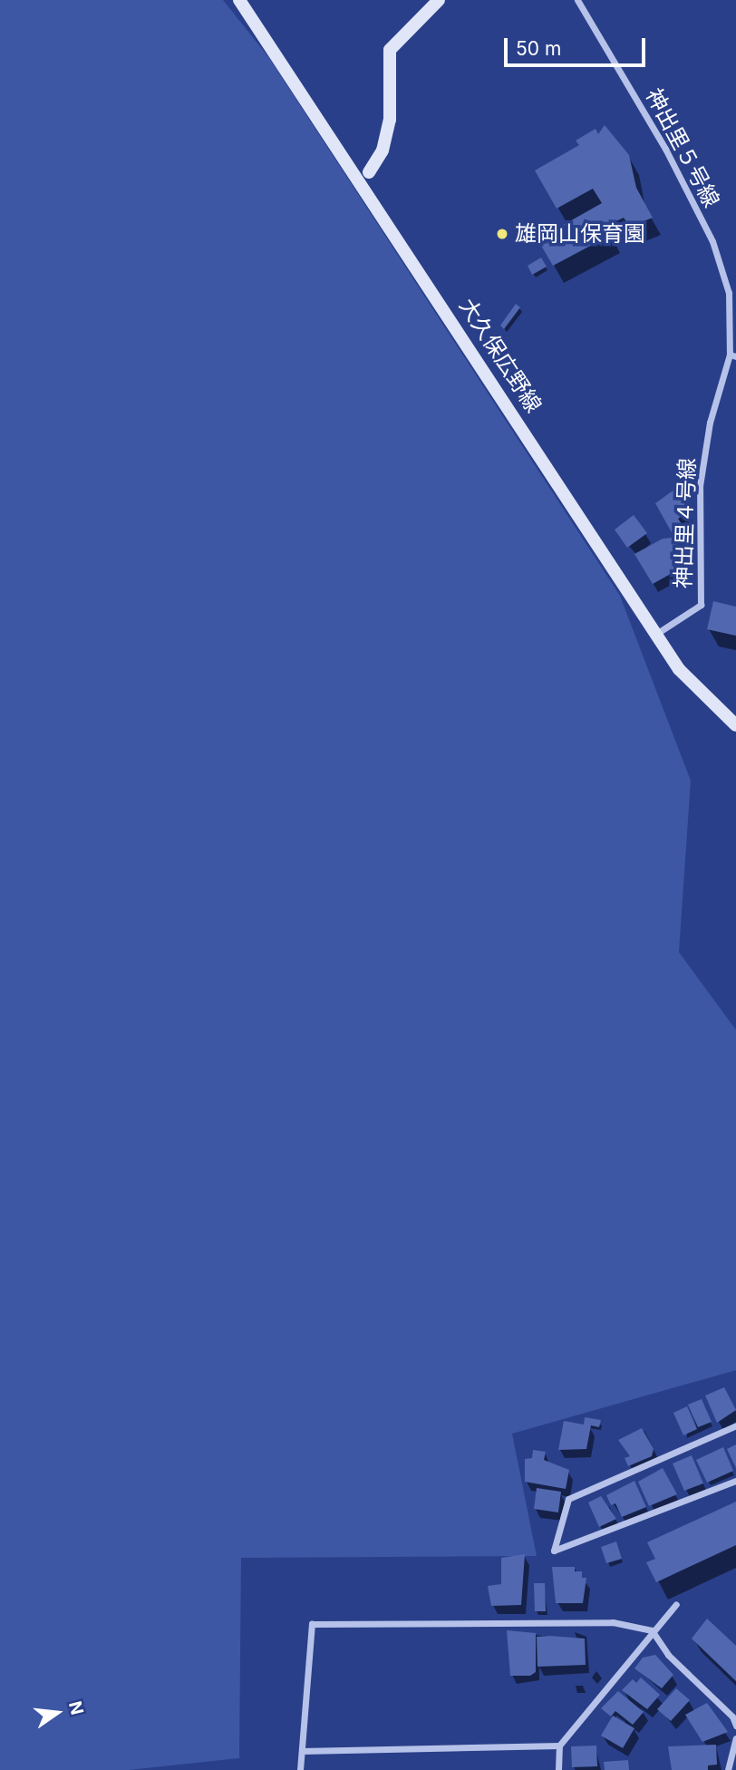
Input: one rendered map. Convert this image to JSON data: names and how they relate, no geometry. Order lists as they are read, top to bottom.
{
  "streets": {
    "street": ["神出里５号線", "大久保広野線", "神出里４号線"]
  },
  "crossings": [
    ["神出里５号線", "神出里４号線"],
    ["大久保広野線", "神出里４号線"]
  ],
  "places": ["雄岡山保育園"],
  "scale_bar": "50 m",
  "north": "right"
}
